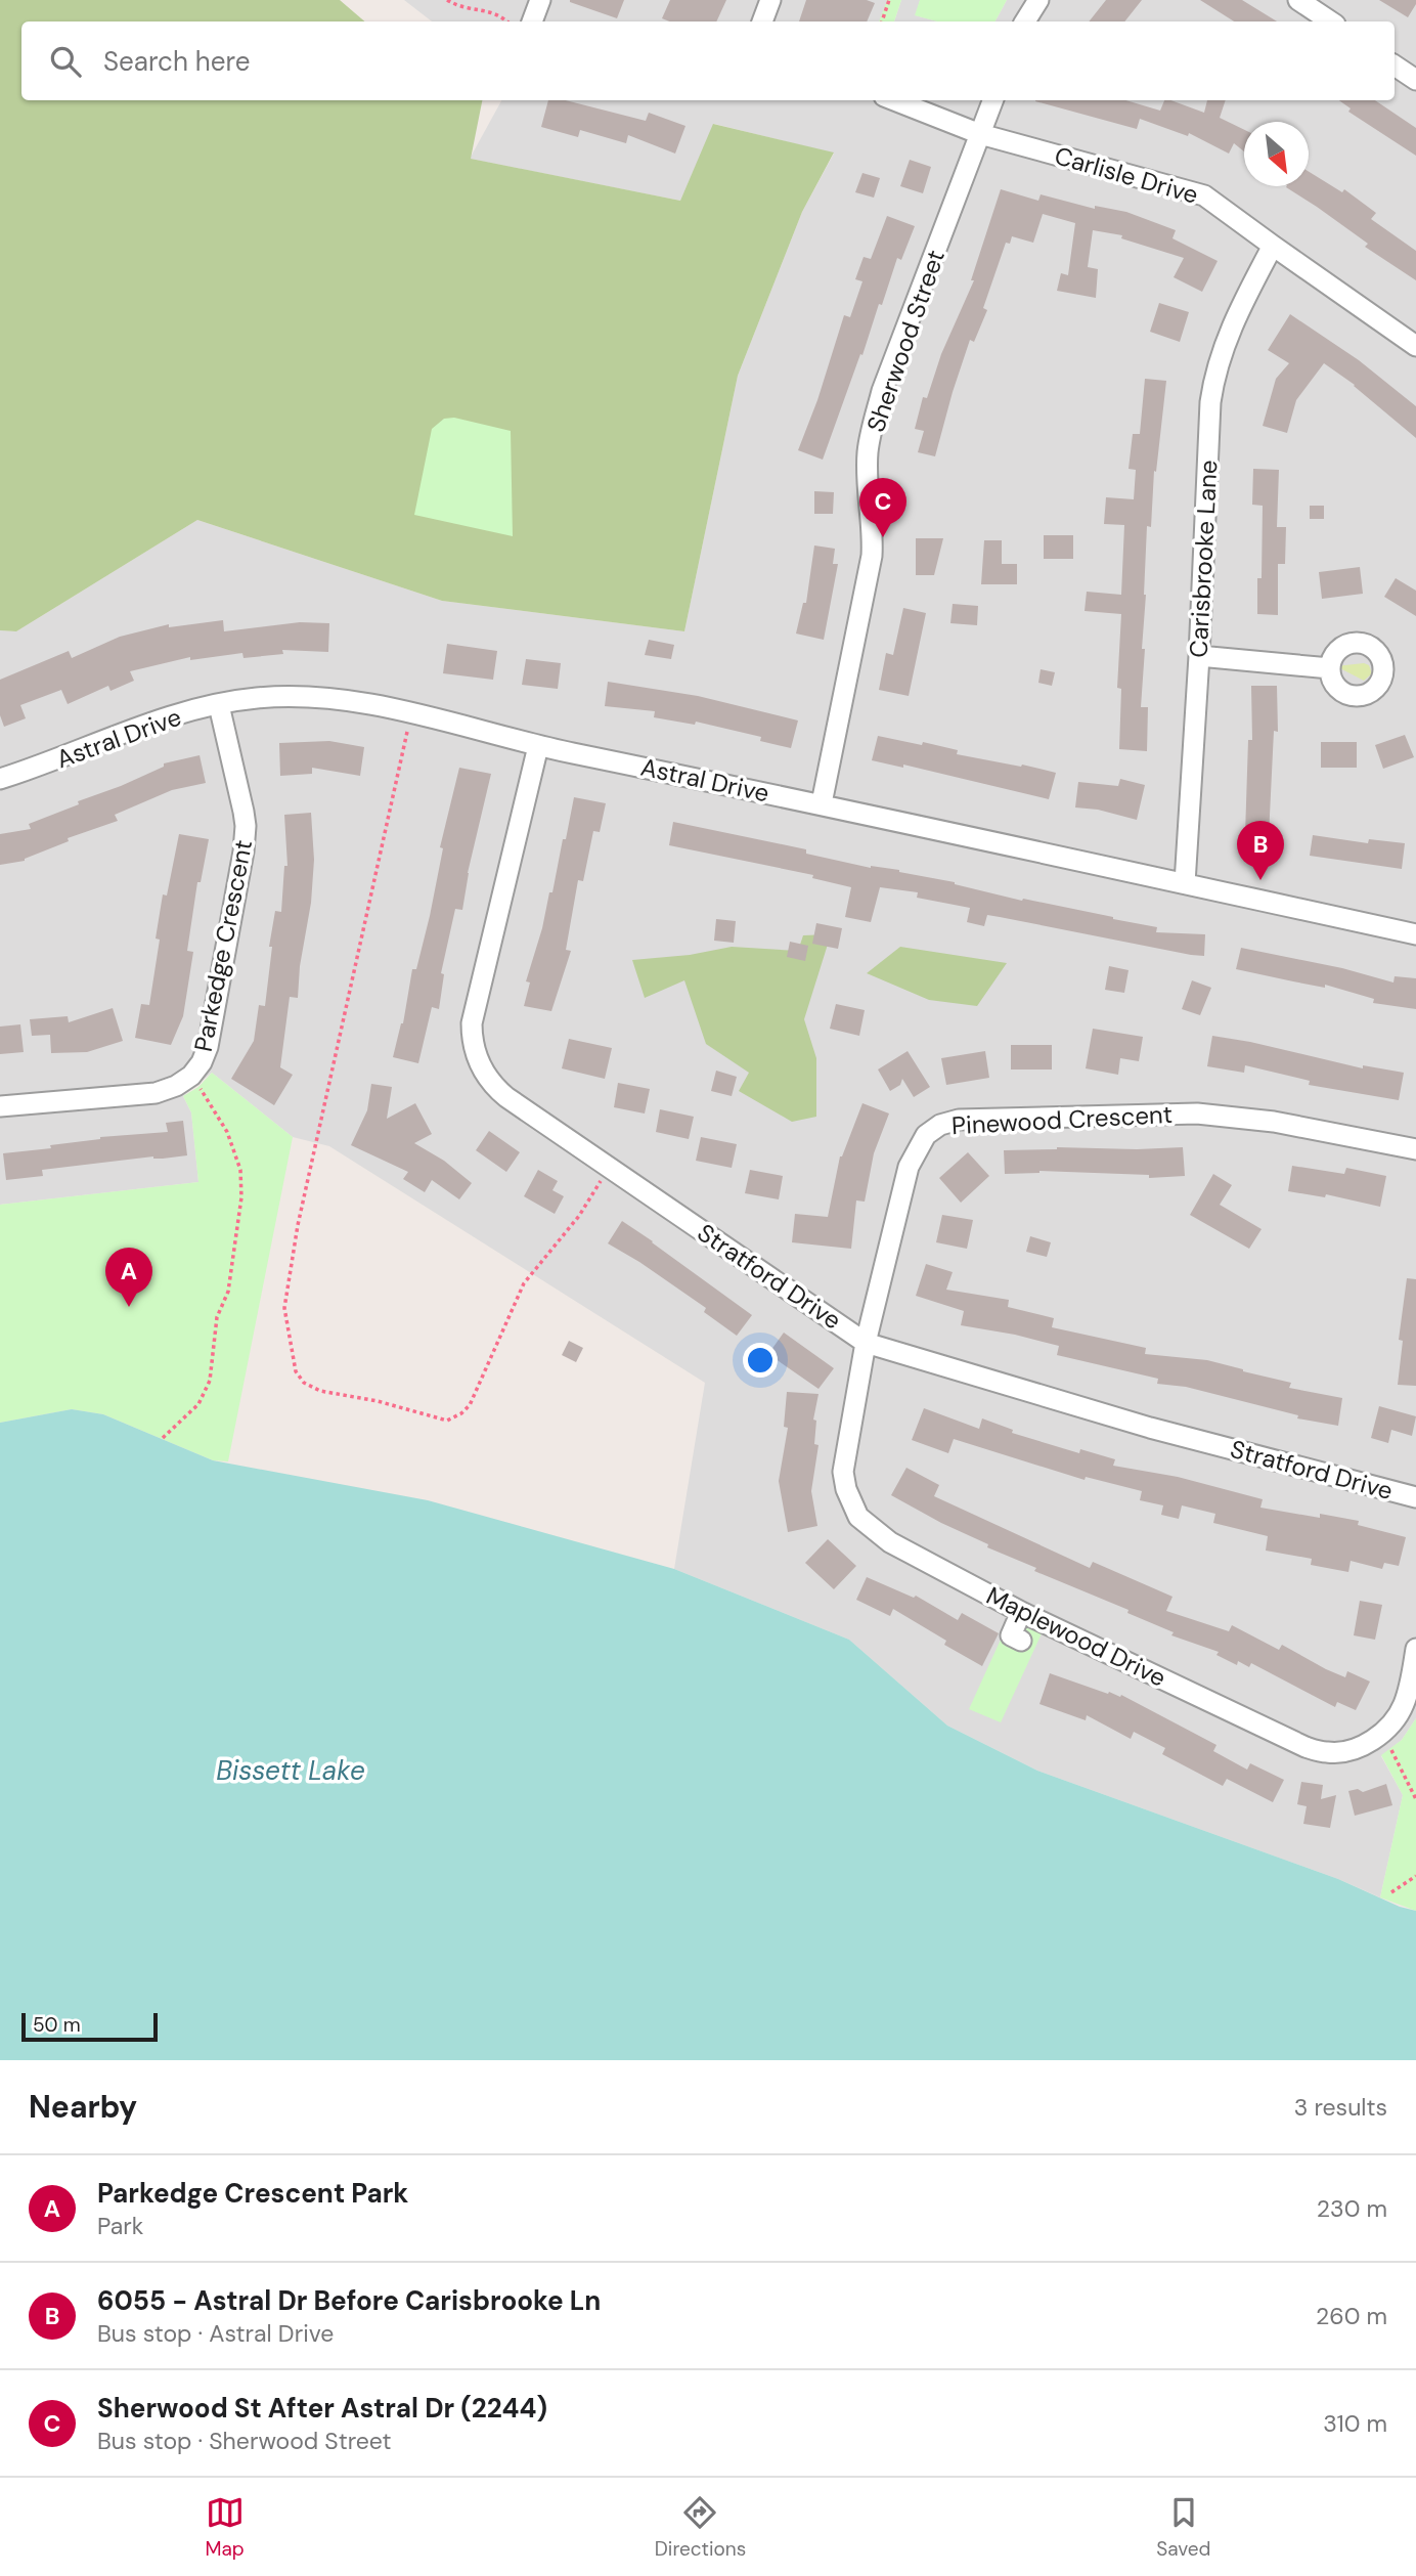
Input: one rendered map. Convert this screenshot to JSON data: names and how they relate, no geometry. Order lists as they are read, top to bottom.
{
  "streets": {
    "street": [
      "Carlisle Drive",
      "Sherwood Street",
      "Carisbrooke Lane",
      "Astral Drive",
      "Parkedge Crescent",
      "Pinewood Crescent",
      "Stratford Drive",
      "Maplewood Drive"
    ]
  },
  "crossings": [
    ["Carlisle Drive", "Sherwood Street"],
    ["Carlisle Drive", "Carisbrooke Lane"],
    ["Sherwood Street", "Astral Drive"],
    ["Carisbrooke Lane", "Astral Drive"],
    ["Astral Drive", "Parkedge Crescent"],
    ["Astral Drive", "Stratford Drive"],
    ["Pinewood Crescent", "Stratford Drive"],
    ["Pinewood Crescent", "Maplewood Drive"],
    ["Stratford Drive", "Maplewood Drive"]
  ],
  "water": ["Bissett Lake"],
  "scale_bar": "50 m",
  "north": "bottom right",
  "page": {
    "search": "Search here",
    "pins": ["C", "B", "A"],
    "scale": "50 m",
    "heading": ["Nearby", "3 results"],
    "list": [
      {
        "mark": "A",
        "name": "Parkedge Crescent Park",
        "note": "Park",
        "value": "230 m"
      },
      {
        "mark": "B",
        "name": "6055 - Astral Dr Before Carisbrooke Ln",
        "note": "Bus stop · Astral Drive",
        "value": "260 m"
      },
      {
        "mark": "C",
        "name": "Sherwood St After Astral Dr (2244)",
        "note": "Bus stop · Sherwood Street",
        "value": "310 m"
      }
    ],
    "nav": ["Map", "Directions", "Saved"]
  }
}
